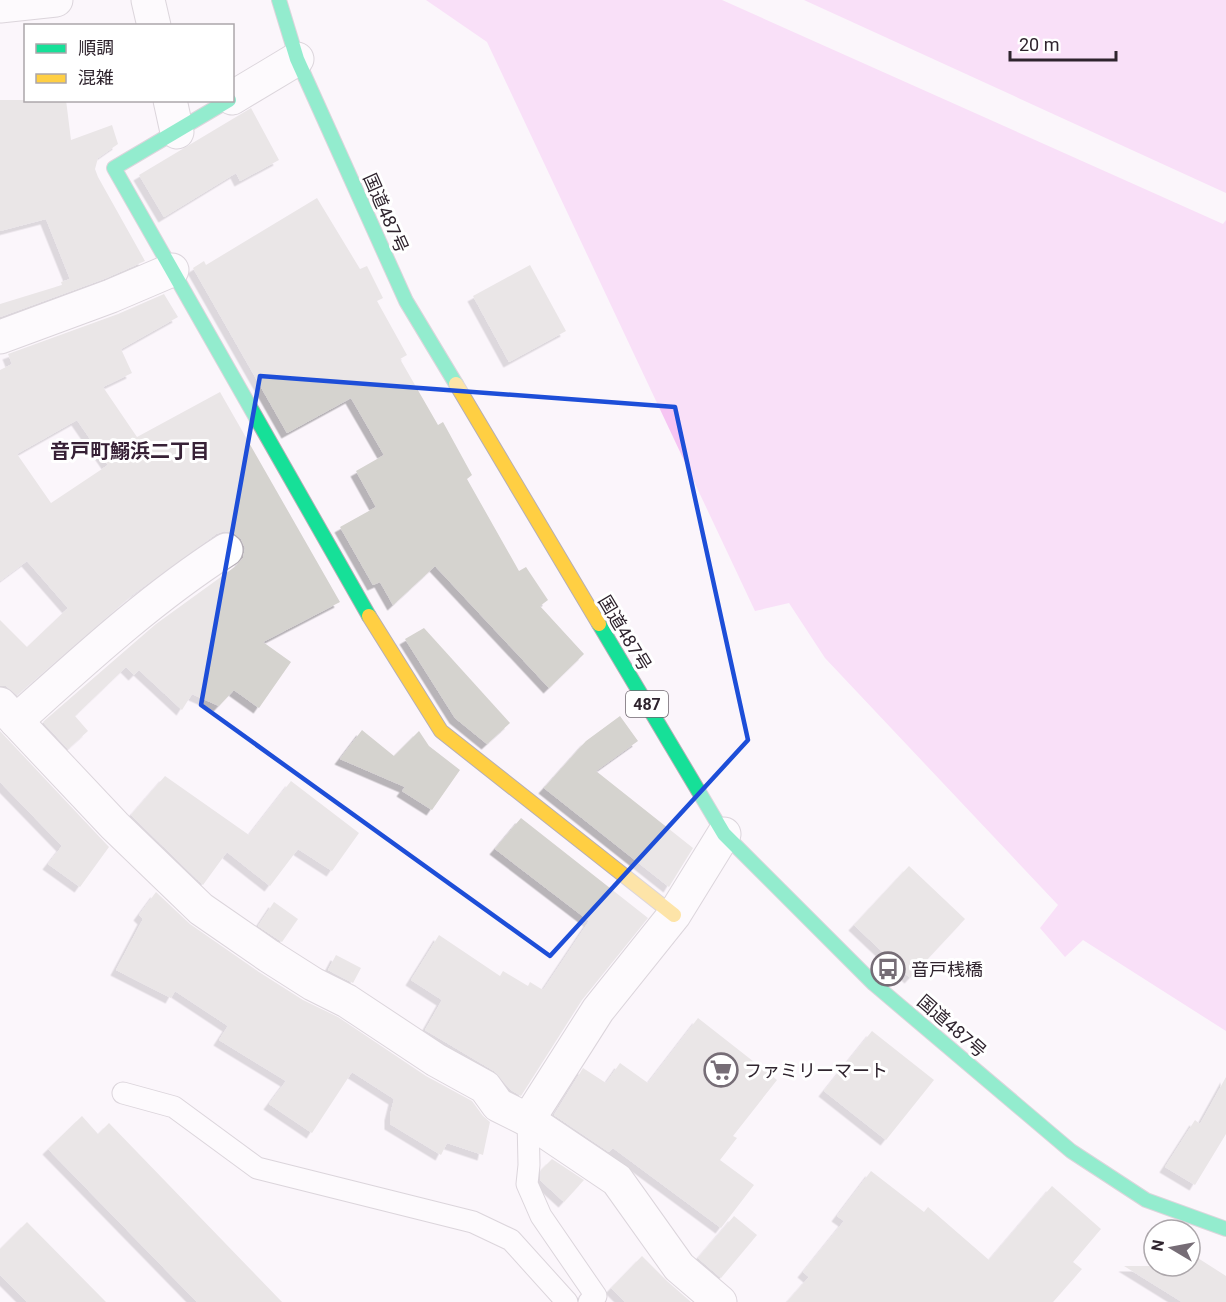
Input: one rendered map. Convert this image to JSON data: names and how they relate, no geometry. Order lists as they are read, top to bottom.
{
  "streets": {
    "main road": ["国道487号", "487"]
  },
  "districts": ["音戸町鰯浜二丁目"],
  "places": {
    "bus stop": ["音戸桟橋"],
    "supermarket": ["ファミリーマート"]
  },
  "legend": ["順調", "混雑"],
  "scale_bar": "20 m",
  "north": "left"
}
